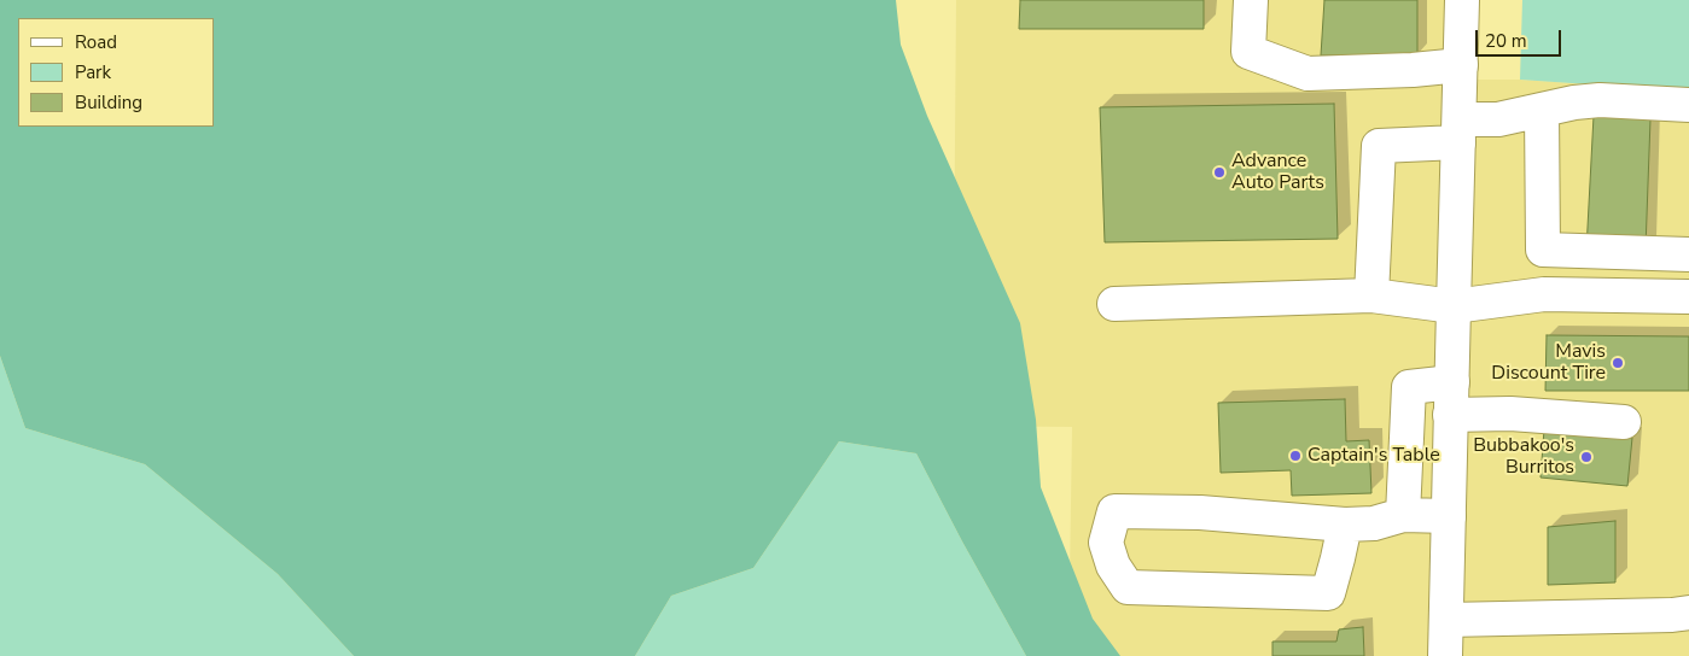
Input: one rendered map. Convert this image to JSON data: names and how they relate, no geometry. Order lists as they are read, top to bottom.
{
  "places": [
    "Advance Auto Parts",
    "Mavis Discount Tire",
    "Captain's Table",
    "Bubbakoo's Burritos"
  ],
  "legend": ["Road", "Park", "Building"],
  "scale_bar": "20 m"
}
